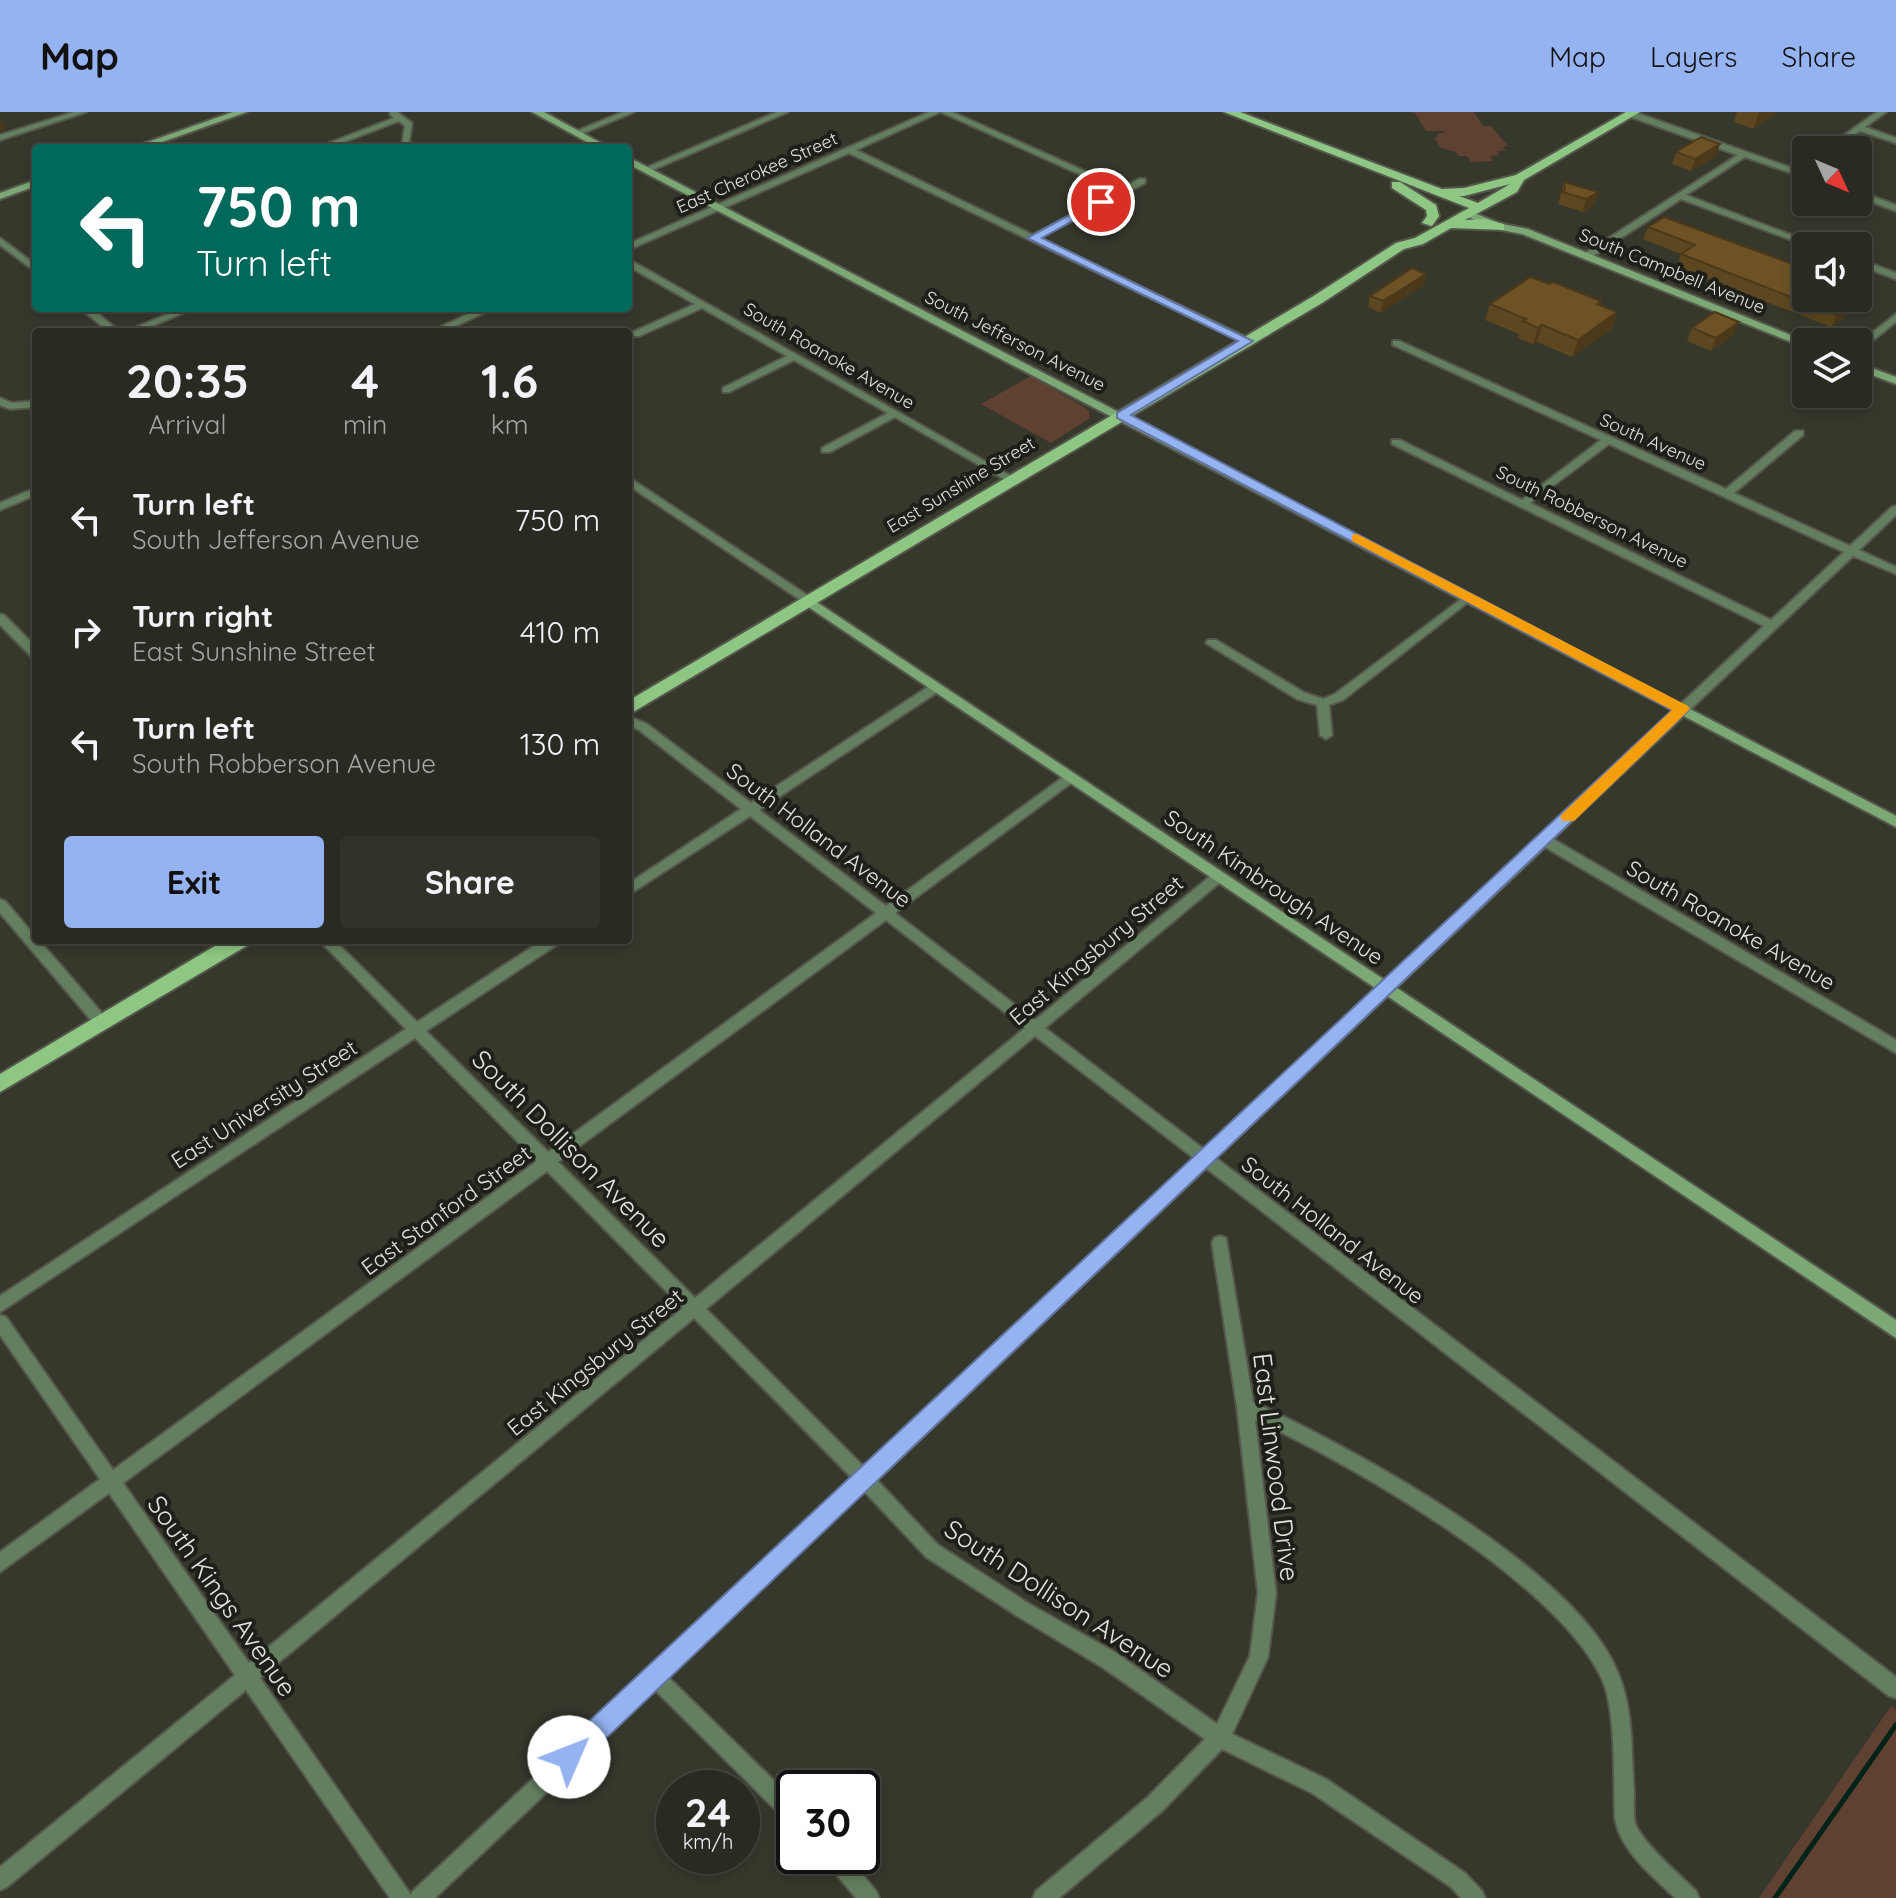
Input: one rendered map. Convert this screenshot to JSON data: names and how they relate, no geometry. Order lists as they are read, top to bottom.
{
  "streets": {
    "main road": [
      "South Campbell Avenue",
      "South Jefferson Avenue",
      "East Sunshine Street",
      "South Kimbrough Avenue"
    ],
    "street": [
      "East Cherokee Street",
      "South Roanoke Avenue",
      "South Avenue",
      "South Robberson Avenue",
      "South Holland Avenue",
      "East Kingsbury Street",
      "East University Street",
      "South Dollison Avenue",
      "East Stanford Street",
      "East Linwood Drive",
      "South Kings Avenue"
    ]
  },
  "crossings": [
    ["East Cherokee Street", "South Jefferson Avenue"],
    ["South Jefferson Avenue", "East Sunshine Street"],
    ["South Roanoke Avenue", "East Sunshine Street"],
    ["East Sunshine Street", "South Kimbrough Avenue"],
    ["South Holland Avenue", "East Kingsbury Street"],
    ["South Holland Avenue", "East Stanford Street"],
    ["South Kimbrough Avenue", "East Kingsbury Street"],
    ["South Kimbrough Avenue", "East Stanford Street"],
    ["East Kingsbury Street", "South Dollison Avenue"],
    ["East Kingsbury Street", "South Kings Avenue"],
    ["East University Street", "South Dollison Avenue"],
    ["South Dollison Avenue", "East Stanford Street"],
    ["South Dollison Avenue", "East Linwood Drive"],
    ["East Stanford Street", "South Kings Avenue"]
  ],
  "north": "bottom right",
  "page": {
    "header": "Map",
    "nav": ["Map", "Layers", "Share"],
    "turn": ["750 m", "Turn left"],
    "eta": [
      "20:35",
      "Arrival",
      "4",
      "min",
      "1.6",
      "km"
    ],
    "list": [
      {
        "name": "Turn left",
        "note": "South Jefferson Avenue",
        "value": "750 m"
      },
      {
        "name": "Turn right",
        "note": "East Sunshine Street",
        "value": "410 m"
      },
      {
        "name": "Turn left",
        "note": "South Robberson Avenue",
        "value": "130 m"
      }
    ],
    "buttons": ["Exit", "Share"],
    "speed": "24 km/h",
    "limit": "30"
  }
}
